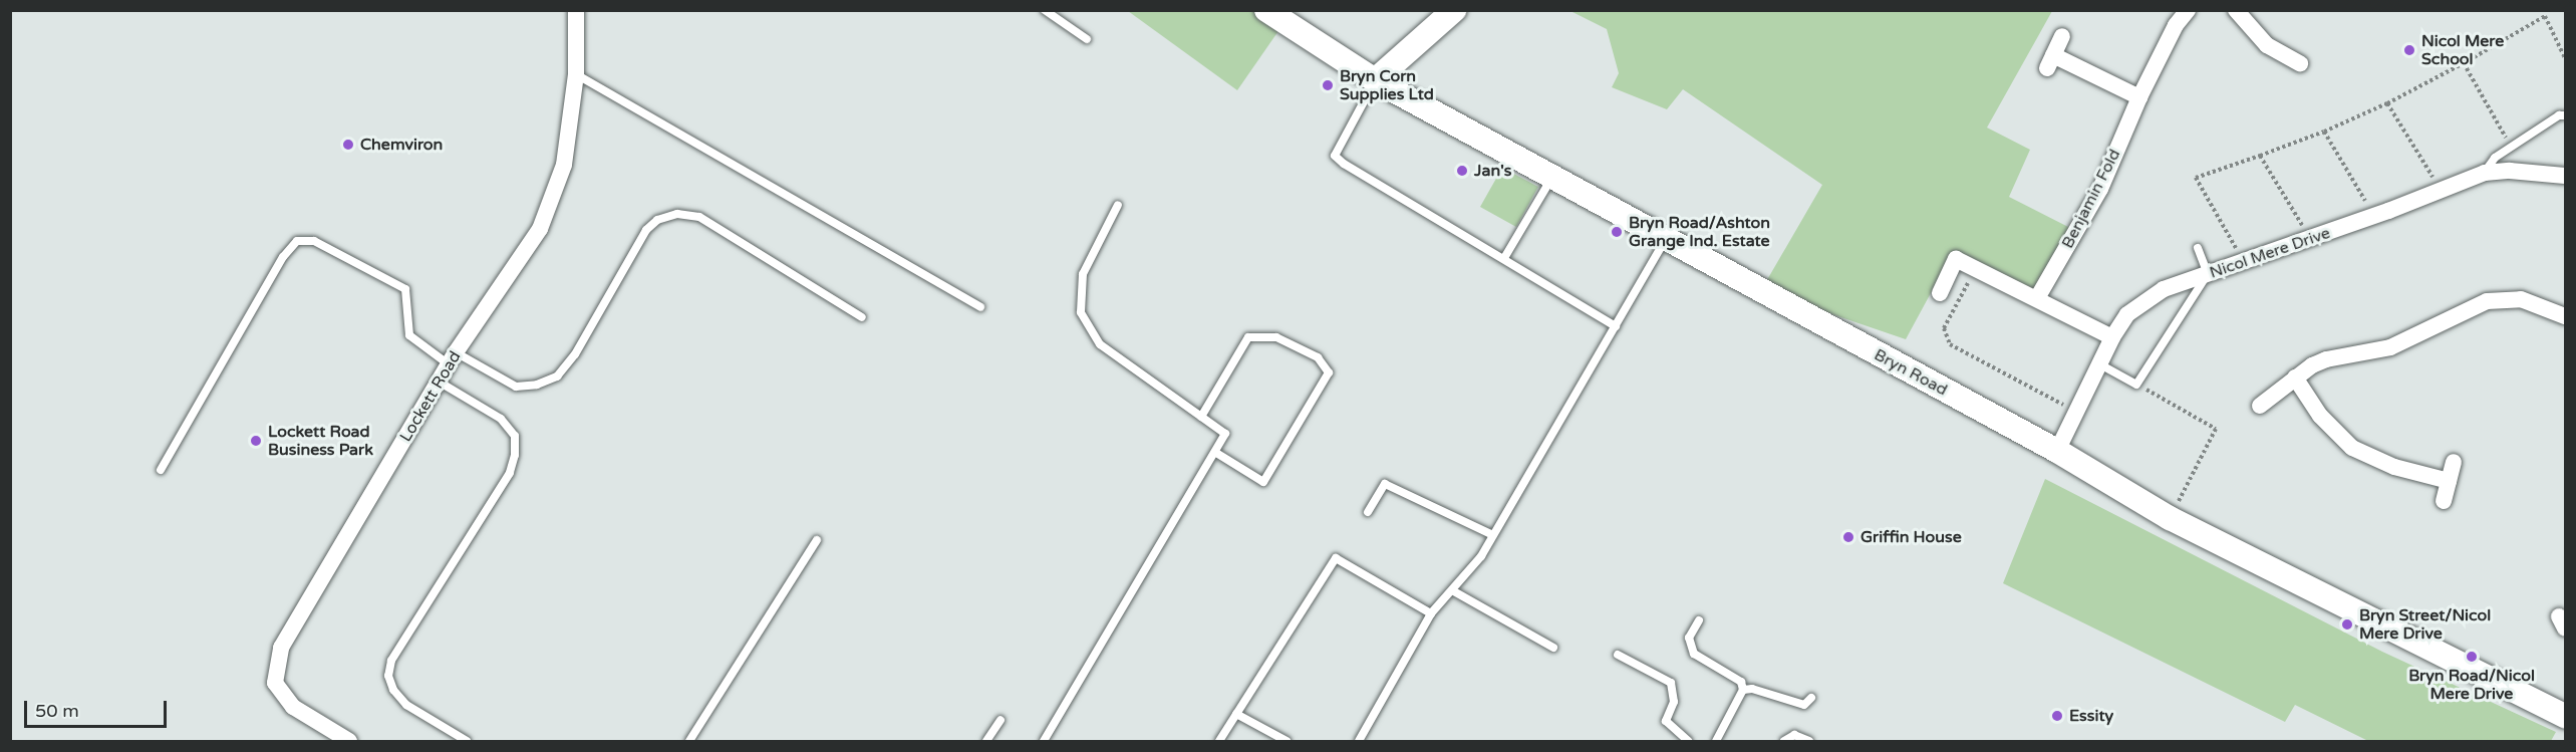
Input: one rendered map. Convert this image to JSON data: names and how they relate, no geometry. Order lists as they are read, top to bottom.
{
  "streets": {
    "main road": ["Bryn Road"],
    "street": ["Benjamin Fold", "Nicol Mere Drive", "Lockett Road"]
  },
  "crossings": [
    ["Nicol Mere Drive", "Bryn Road"]
  ],
  "places": [
    "Nicol Mere School",
    "Bryn Corn Supplies Ltd",
    "Chemviron",
    "Jan's",
    "Bryn Road/Ashton Grange Ind. Estate",
    "Lockett Road Business Park",
    "Griffin House",
    "Bryn Street/Nicol Mere Drive",
    "Bryn Road/Nicol Mere Drive",
    "Essity"
  ],
  "scale_bar": "50 m"
}
